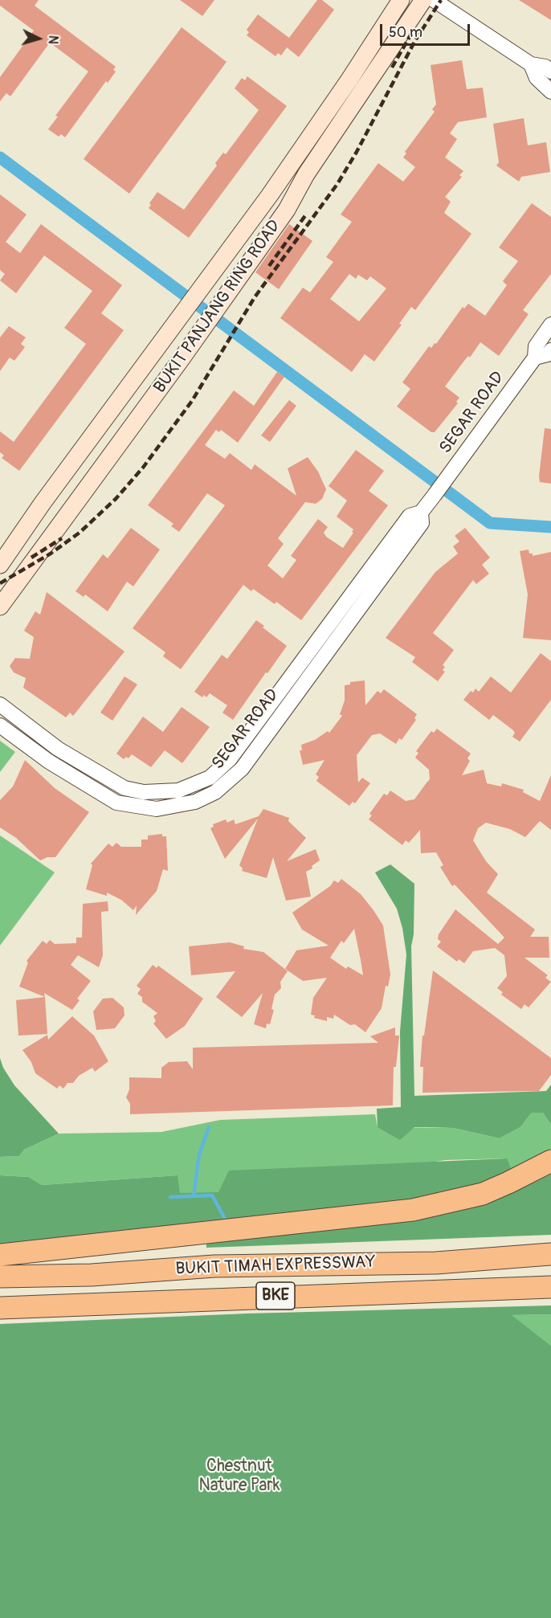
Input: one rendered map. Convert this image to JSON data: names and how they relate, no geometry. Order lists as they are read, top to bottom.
{
  "streets": {
    "highway": ["BUKIT TIMAH EXPRESSWAY", "BKE"],
    "main road": ["BUKIT PANJANG RING ROAD"],
    "street": ["SEGAR ROAD"]
  },
  "parks": ["Chestnut Nature Park"],
  "scale_bar": "50 m",
  "north": "right"
}
